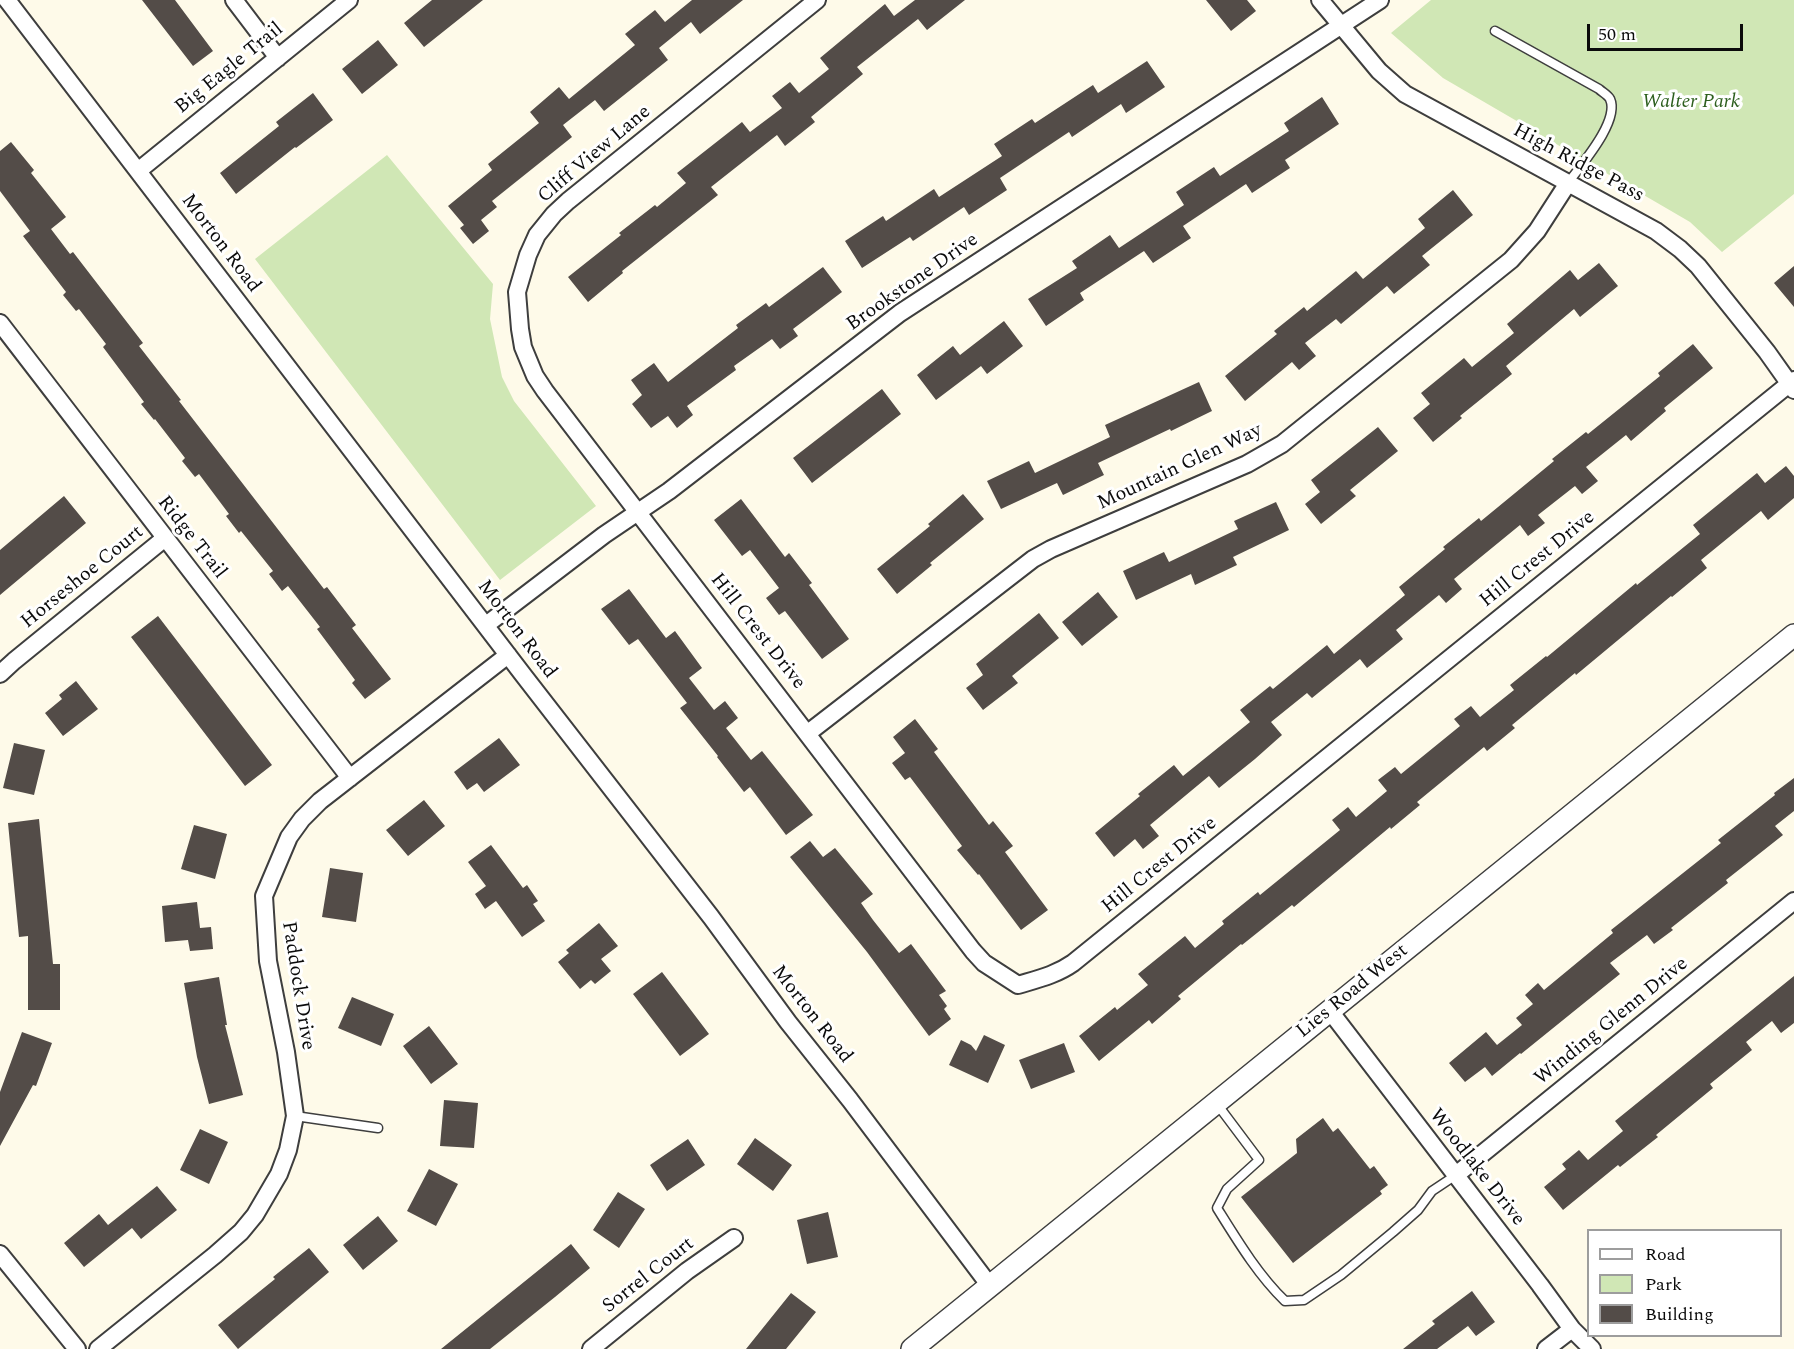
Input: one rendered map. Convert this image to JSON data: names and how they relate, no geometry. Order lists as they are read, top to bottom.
{
  "streets": {
    "street": [
      "Big Eagle Trail",
      "Cliff View Lane",
      "High Ridge Pass",
      "Morton Road",
      "Brookstone Drive",
      "Mountain Glen Way",
      "Ridge Trail",
      "Hill Crest Drive",
      "Horseshoe Court",
      "Paddock Drive",
      "Lies Road West",
      "Winding Glenn Drive",
      "Woodlake Drive",
      "Sorrel Court"
    ]
  },
  "crossings": [
    ["Big Eagle Trail", "Morton Road"],
    ["Cliff View Lane", "Brookstone Drive"],
    ["Cliff View Lane", "Hill Crest Drive"],
    ["High Ridge Pass", "Brookstone Drive"],
    ["High Ridge Pass", "Mountain Glen Way"],
    ["High Ridge Pass", "Hill Crest Drive"],
    ["Morton Road", "Brookstone Drive"],
    ["Morton Road", "Paddock Drive"],
    ["Morton Road", "Lies Road West"],
    ["Brookstone Drive", "Hill Crest Drive"],
    ["Mountain Glen Way", "Hill Crest Drive"],
    ["Ridge Trail", "Horseshoe Court"],
    ["Ridge Trail", "Paddock Drive"],
    ["Lies Road West", "Woodlake Drive"],
    ["Winding Glenn Drive", "Woodlake Drive"]
  ],
  "parks": ["Walter Park"],
  "legend": ["Road", "Park", "Building"],
  "scale_bar": "50 m"
}
